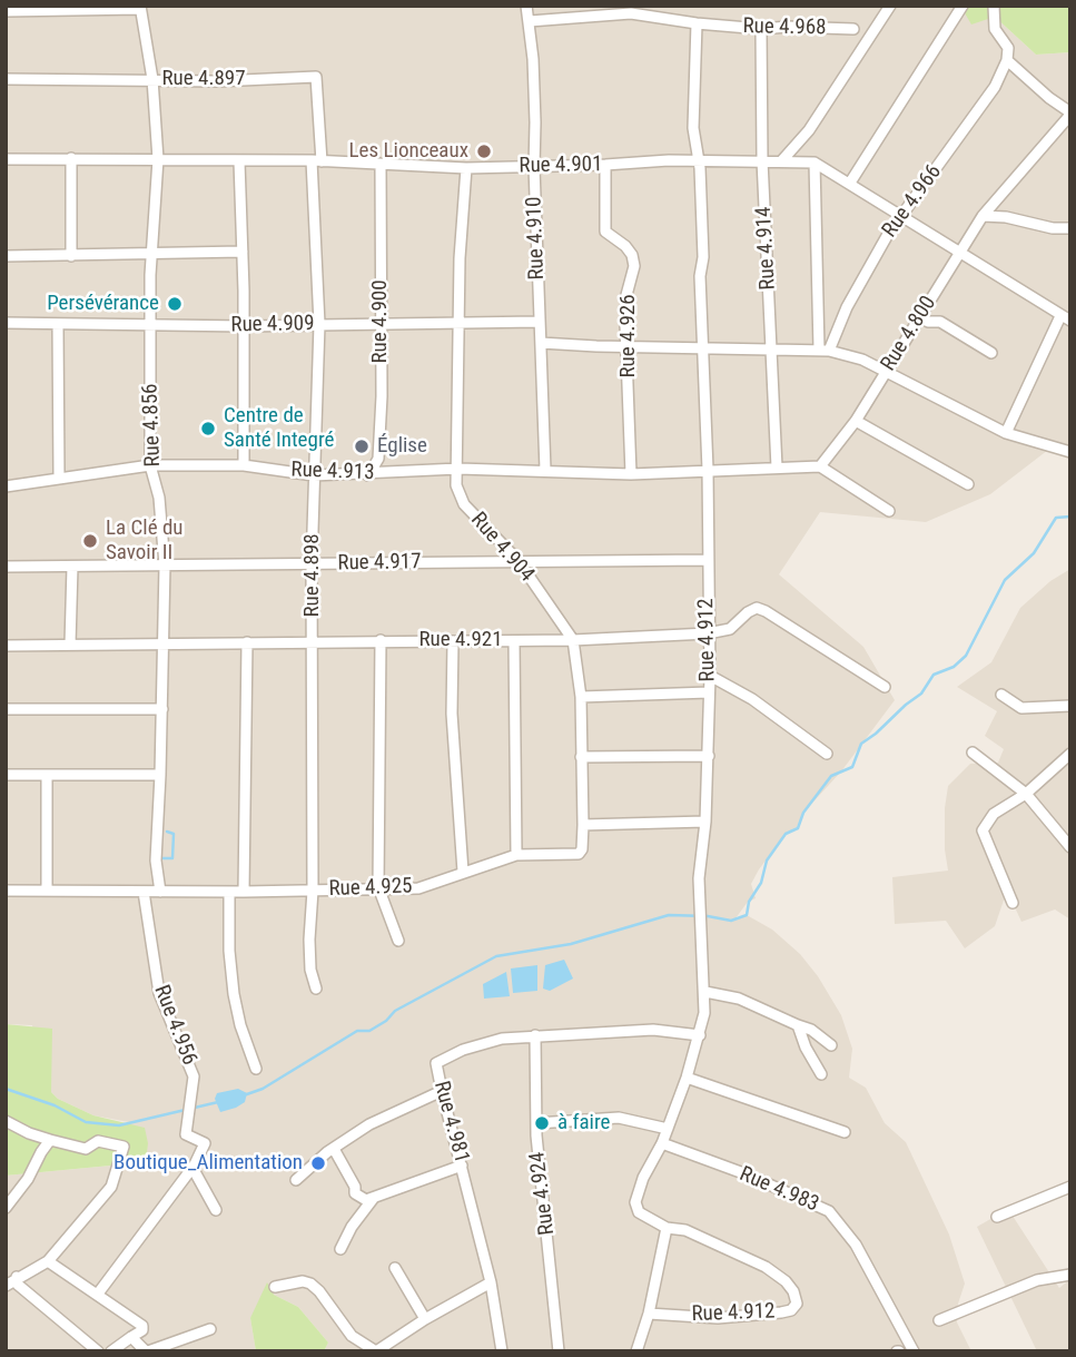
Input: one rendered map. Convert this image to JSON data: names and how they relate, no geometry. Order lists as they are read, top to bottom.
{
  "streets": {
    "street": [
      "Rue 4.968",
      "Rue 4.897",
      "Rue 4.901",
      "Rue 4.966",
      "Rue 4.910",
      "Rue 4.914",
      "Rue 4.900",
      "Rue 4.909",
      "Rue 4.800",
      "Rue 4.926",
      "Rue 4.856",
      "Rue 4.913",
      "Rue 4.904",
      "Rue 4.917",
      "Rue 4.898",
      "Rue 4.921",
      "Rue 4.912",
      "Rue 4.925",
      "Rue 4.956",
      "Rue 4.981",
      "Rue 4.983",
      "Rue 4.924"
    ]
  },
  "crossings": [
    ["Rue 4.968", "Rue 4.910"],
    ["Rue 4.968", "Rue 4.914"],
    ["Rue 4.968", "Rue 4.912"],
    ["Rue 4.897", "Rue 4.901"],
    ["Rue 4.897", "Rue 4.856"],
    ["Rue 4.897", "Rue 4.898"],
    ["Rue 4.901", "Rue 4.966"],
    ["Rue 4.901", "Rue 4.910"],
    ["Rue 4.901", "Rue 4.914"],
    ["Rue 4.901", "Rue 4.900"],
    ["Rue 4.901", "Rue 4.800"],
    ["Rue 4.901", "Rue 4.926"],
    ["Rue 4.901", "Rue 4.856"],
    ["Rue 4.901", "Rue 4.904"],
    ["Rue 4.901", "Rue 4.898"],
    ["Rue 4.901", "Rue 4.912"],
    ["Rue 4.966", "Rue 4.800"],
    ["Rue 4.910", "Rue 4.909"],
    ["Rue 4.910", "Rue 4.913"],
    ["Rue 4.900", "Rue 4.909"],
    ["Rue 4.900", "Rue 4.913"],
    ["Rue 4.909", "Rue 4.856"],
    ["Rue 4.909", "Rue 4.904"],
    ["Rue 4.909", "Rue 4.898"],
    ["Rue 4.926", "Rue 4.913"],
    ["Rue 4.856", "Rue 4.913"],
    ["Rue 4.856", "Rue 4.917"],
    ["Rue 4.856", "Rue 4.921"],
    ["Rue 4.856", "Rue 4.925"],
    ["Rue 4.913", "Rue 4.904"],
    ["Rue 4.913", "Rue 4.898"],
    ["Rue 4.913", "Rue 4.912"],
    ["Rue 4.904", "Rue 4.917"],
    ["Rue 4.904", "Rue 4.921"],
    ["Rue 4.904", "Rue 4.925"],
    ["Rue 4.917", "Rue 4.898"],
    ["Rue 4.917", "Rue 4.912"],
    ["Rue 4.898", "Rue 4.921"],
    ["Rue 4.898", "Rue 4.925"],
    ["Rue 4.921", "Rue 4.912"],
    ["Rue 4.912", "Rue 4.981"],
    ["Rue 4.912", "Rue 4.983"],
    ["Rue 4.925", "Rue 4.956"],
    ["Rue 4.981", "Rue 4.924"]
  ],
  "places": [
    "Les Lionceaux",
    "Persévérance",
    "Centre de Santé Integré",
    "Église",
    "La Clé du Savoir II",
    "à faire",
    "Boutique_Alimentation"
  ]
}
